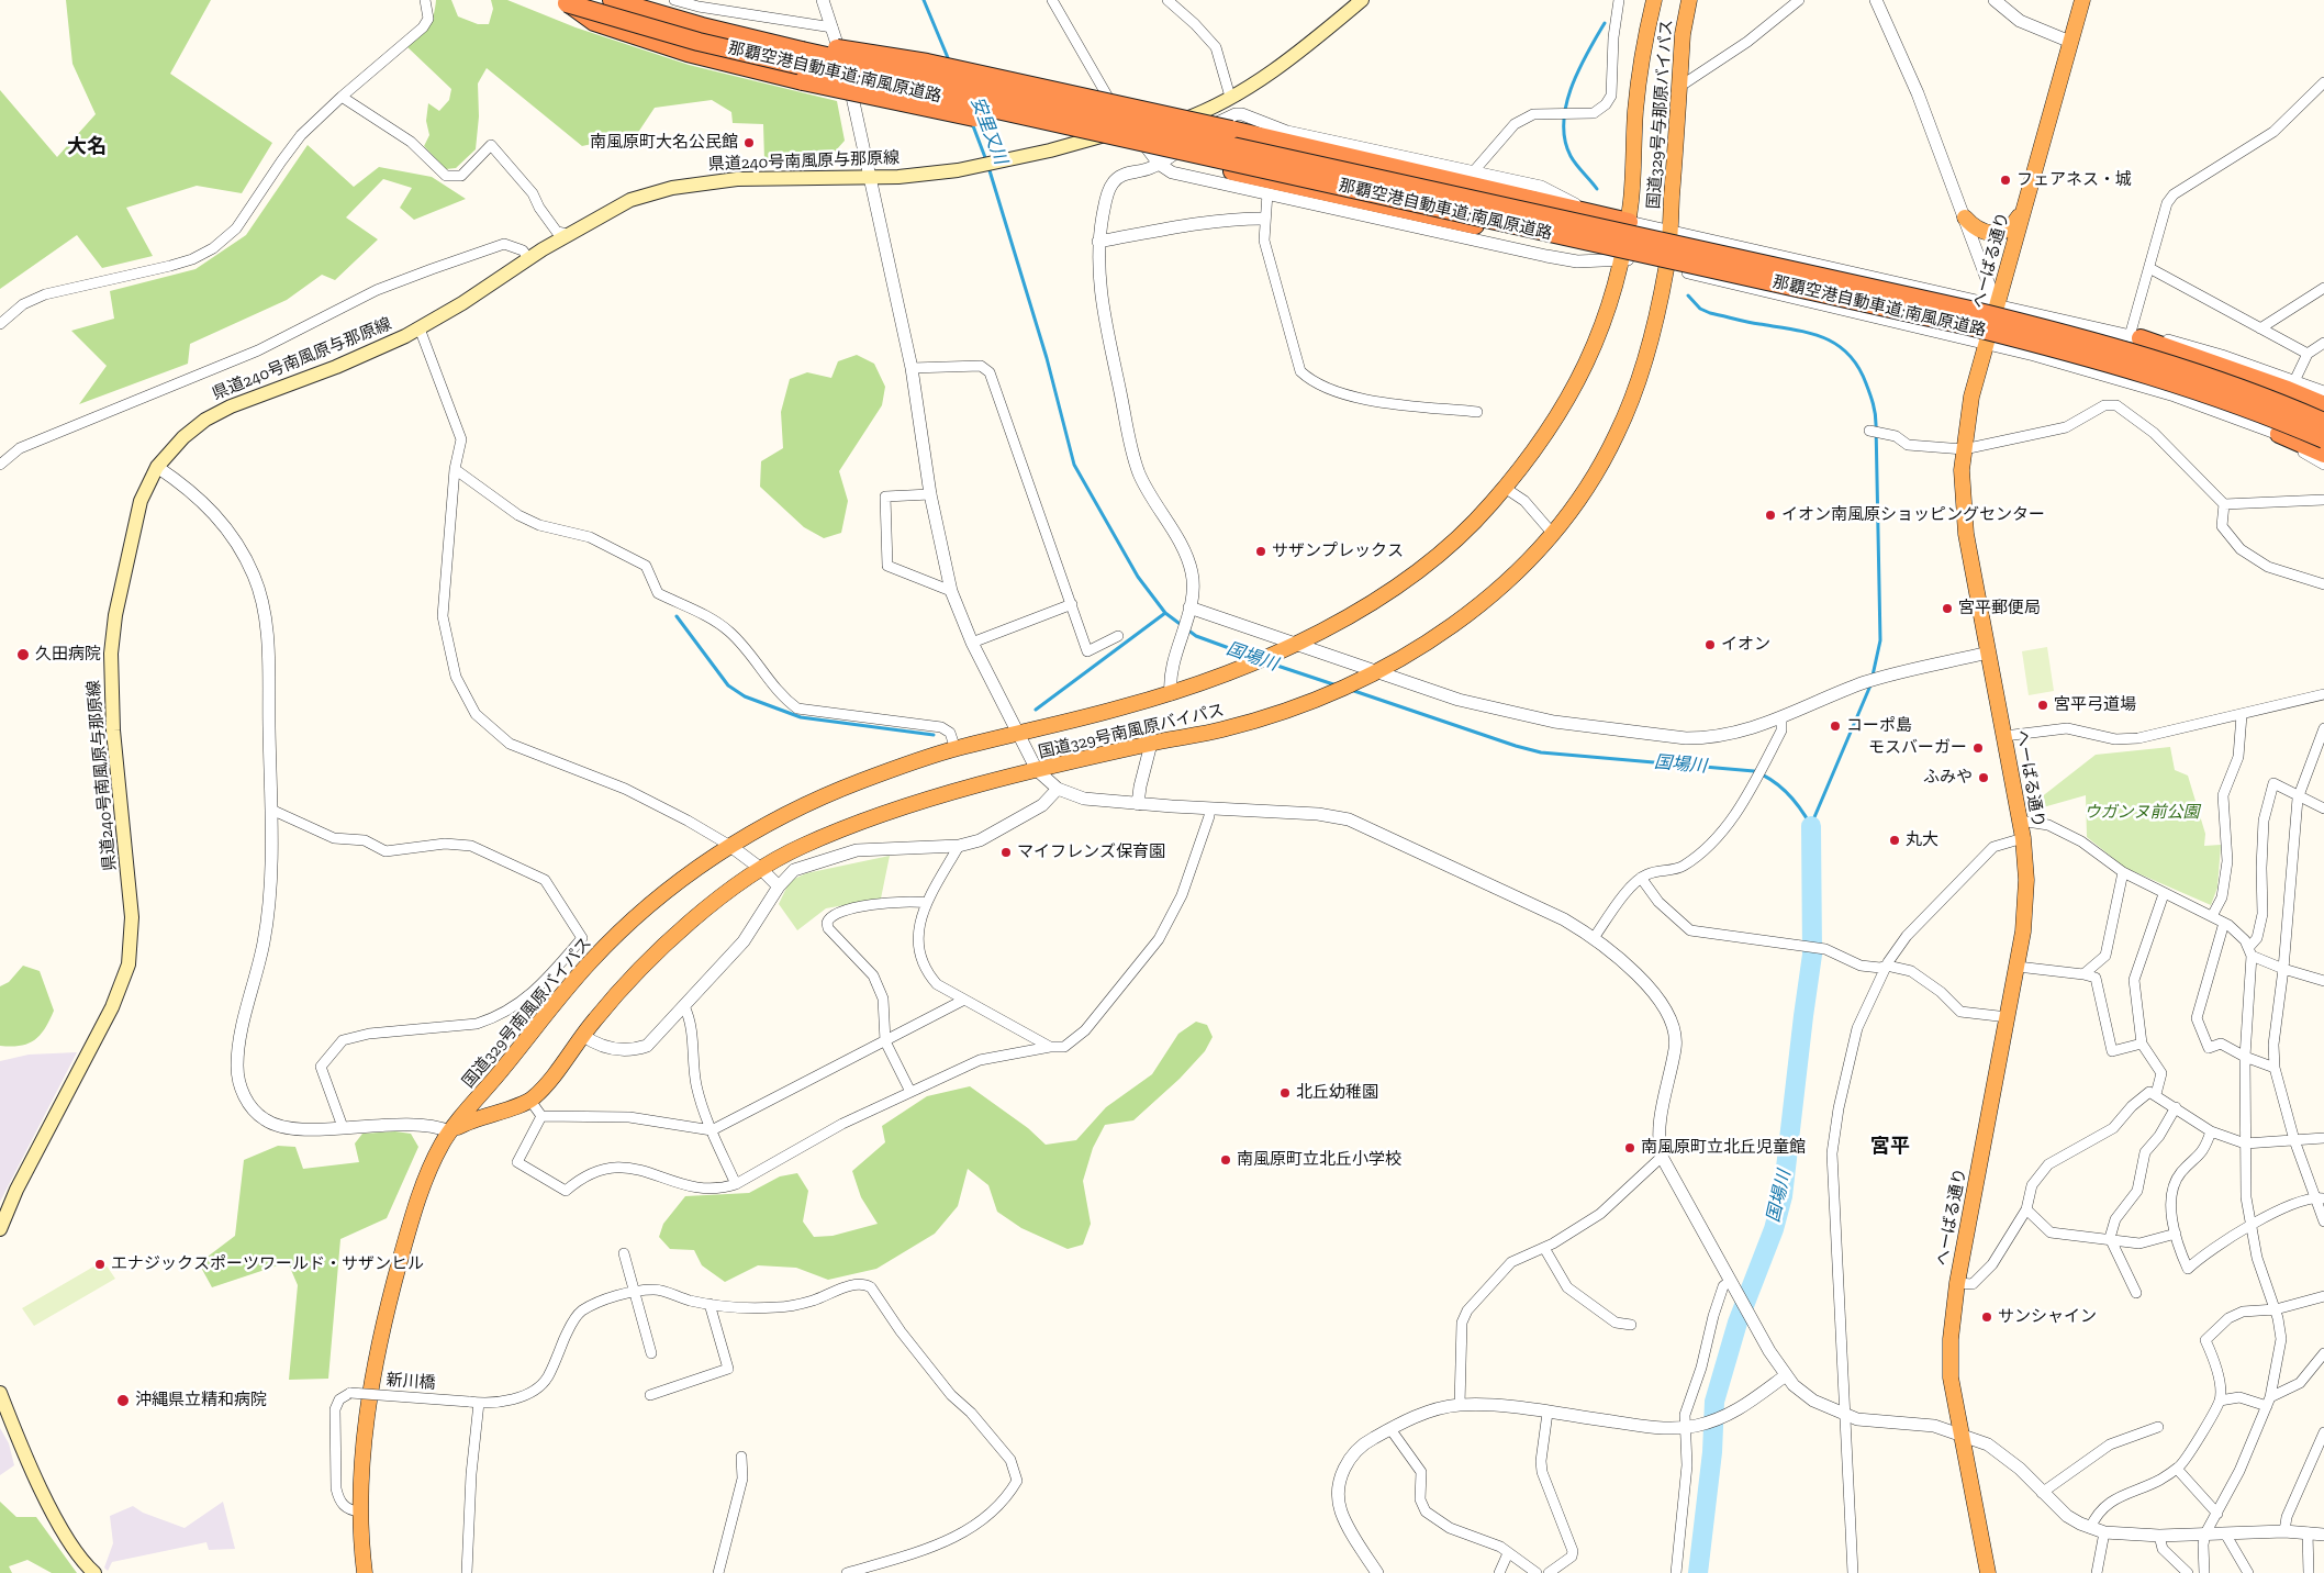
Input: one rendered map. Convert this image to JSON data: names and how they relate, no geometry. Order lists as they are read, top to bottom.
{
  "streets": {
    "highway": [
      "那覇空港自動車道;南風原道路",
      "国道329号与那原バイパス",
      "へーばる通り",
      "国道329号南風原バイパス"
    ],
    "main road": ["県道240号南風原与那原線"],
    "street": ["新川橋"]
  },
  "crossings": [
    ["国道329号与那原バイパス", "国道329号南風原バイパス"],
    ["国道329号南風原バイパス", "新川橋"]
  ],
  "districts": ["大名", "宮平"],
  "water": ["安里又川", "国場川"],
  "parks": ["ウガンヌ前公園"],
  "places": [
    "南風原町大名公民館",
    "フェアネス・城",
    "イオン南風原ショッピングセンター",
    "サザンプレックス",
    "宮平郵便局",
    "イオン",
    "久田病院",
    "宮平弓道場",
    "コーポ島",
    "モスバーガー",
    "ふみや",
    "丸大",
    "マイフレンズ保育園",
    "北丘幼稚園",
    "南風原町立北丘児童館",
    "南風原町立北丘小学校",
    "エナジックスポーツワールド・サザンヒル",
    "サンシャイン",
    "沖縄県立精和病院"
  ]
}
